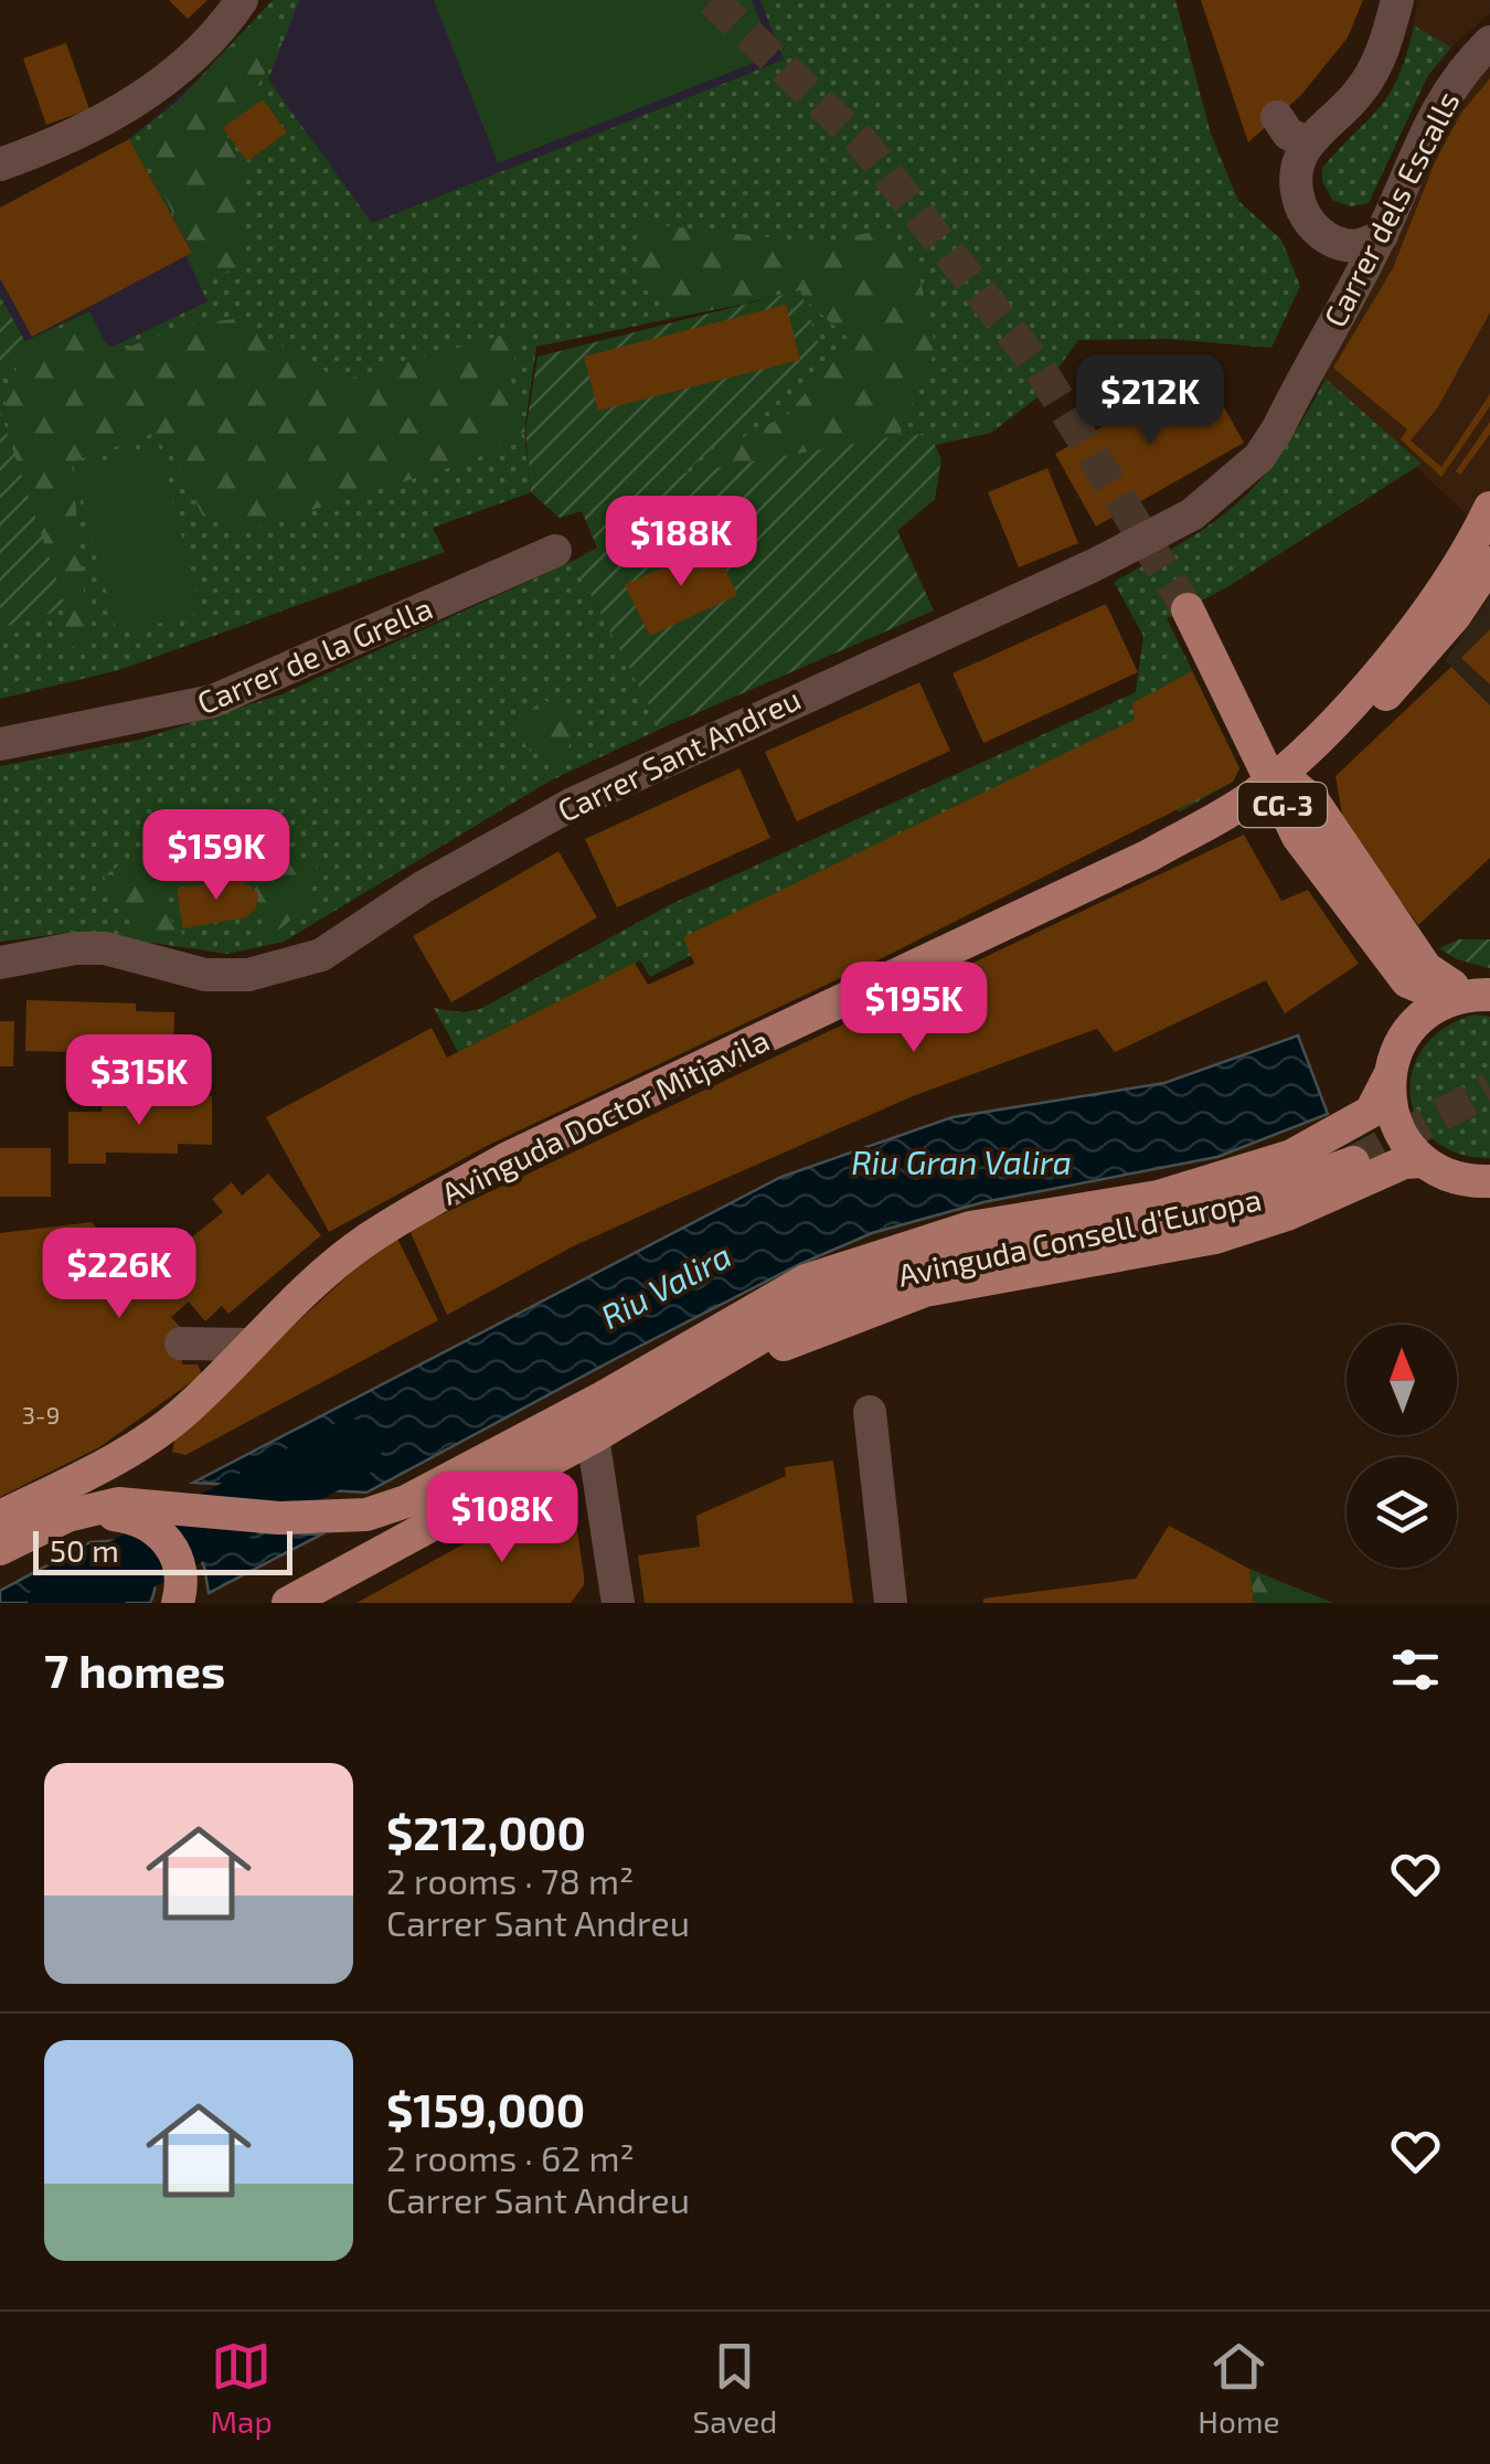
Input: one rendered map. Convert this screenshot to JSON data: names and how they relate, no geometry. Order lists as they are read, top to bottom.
{
  "streets": {
    "main road": ["CG-3", "Avinguda Doctor Mitjavila", "Avinguda Consell d'Europa"],
    "street": ["Carrer dels Escalls", "Carrer de la Grella", "Carrer Sant Andreu"]
  },
  "crossings": [
    ["Carrer dels Escalls", "Carrer Sant Andreu"],
    ["CG-3", "Avinguda Consell d'Europa"]
  ],
  "water": ["Riu Gran Valira", "Riu Valira"],
  "house_numbers": ["3-9"],
  "scale_bar": "50 m",
  "north": "top",
  "page": {
    "price": [
      "$212K",
      "$188K",
      "$159K",
      "$195K",
      "$315K",
      "$226K",
      "$108K"
    ],
    "scale": "50 m",
    "heading": "7 homes",
    "list": [
      {
        "name": "$212,000",
        "note": "2 rooms · 78 m² · Carrer Sant Andreu"
      },
      {
        "name": "$159,000",
        "note": "2 rooms · 62 m² · Carrer Sant Andreu"
      }
    ],
    "tabs": ["Map", "Saved", "Home"]
  }
}
